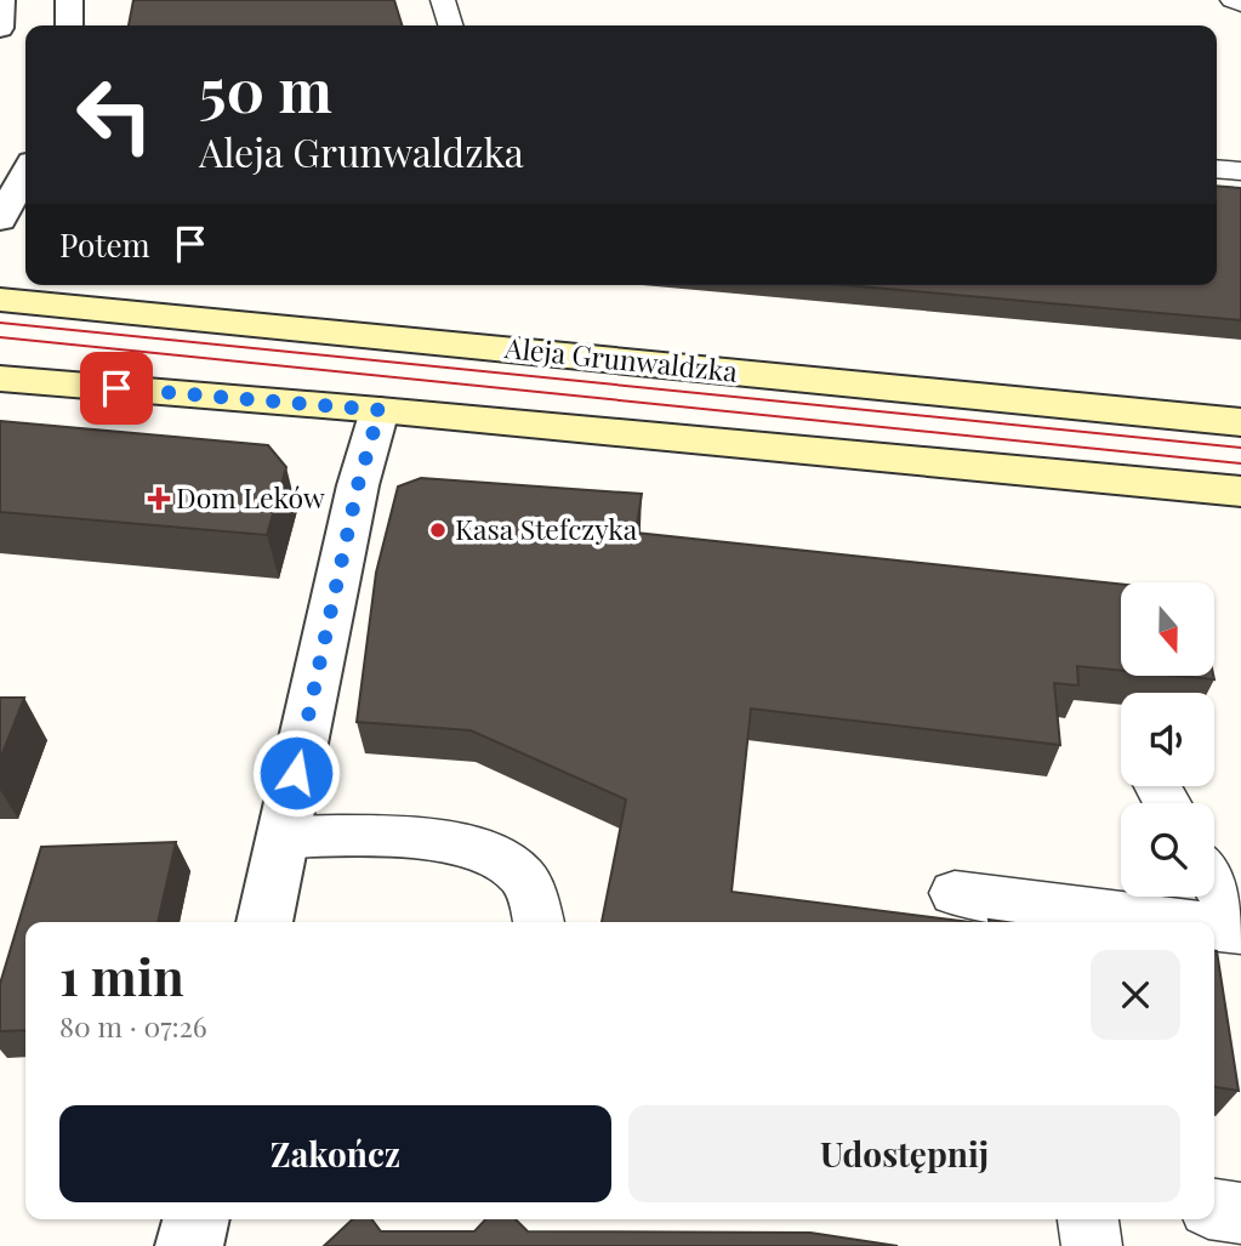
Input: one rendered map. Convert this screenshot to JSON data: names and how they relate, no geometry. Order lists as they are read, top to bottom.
{
  "streets": {
    "main road": ["Aleja Grunwaldzka"]
  },
  "places": {
    "health": ["Dom Leków"],
    "other": ["Kasa Stefczyka"]
  },
  "north": "bottom",
  "page": {
    "turn": ["50 m", "Aleja Grunwaldzka"],
    "then": "Potem",
    "heading": ["1 min", "80 m · 07:26"],
    "buttons": ["Zakończ", "Udostępnij"]
  }
}
